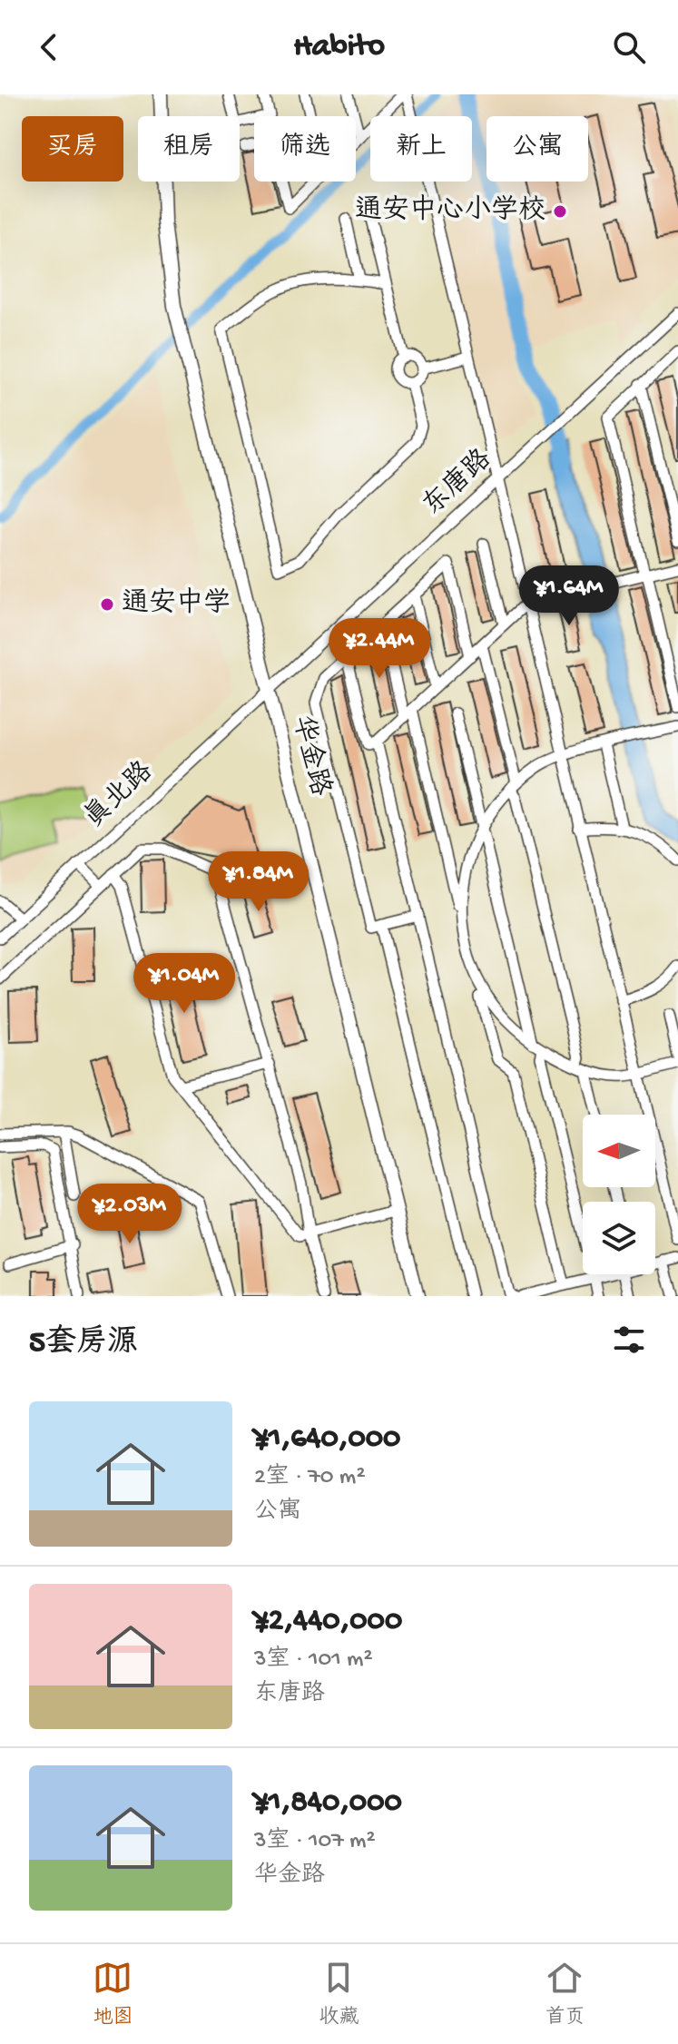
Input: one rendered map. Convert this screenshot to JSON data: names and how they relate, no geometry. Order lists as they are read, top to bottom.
{
  "streets": {
    "main road": ["华金路"],
    "street": ["东唐路", "真北路"]
  },
  "crossings": [
    ["东唐路", "华金路"],
    ["东唐路", "真北路"],
    ["华金路", "真北路"]
  ],
  "places": ["通安中心小学校", "通安中学"],
  "north": "left",
  "page": {
    "header": "Habito",
    "chip": [
      "买房",
      "租房",
      "筛选",
      "新上",
      "公寓"
    ],
    "price": [
      "¥1.64M",
      "¥2.44M",
      "¥1.84M",
      "¥1.04M",
      "¥2.03M"
    ],
    "heading": "5套房源",
    "list": [
      {
        "name": "¥1,640,000",
        "note": "2室 · 70 m² · 公寓"
      },
      {
        "name": "¥2,440,000",
        "note": "3室 · 101 m² · 东唐路"
      },
      {
        "name": "¥1,840,000",
        "note": "3室 · 107 m² · 华金路"
      }
    ],
    "tabs": ["地图", "收藏", "首页"]
  }
}
